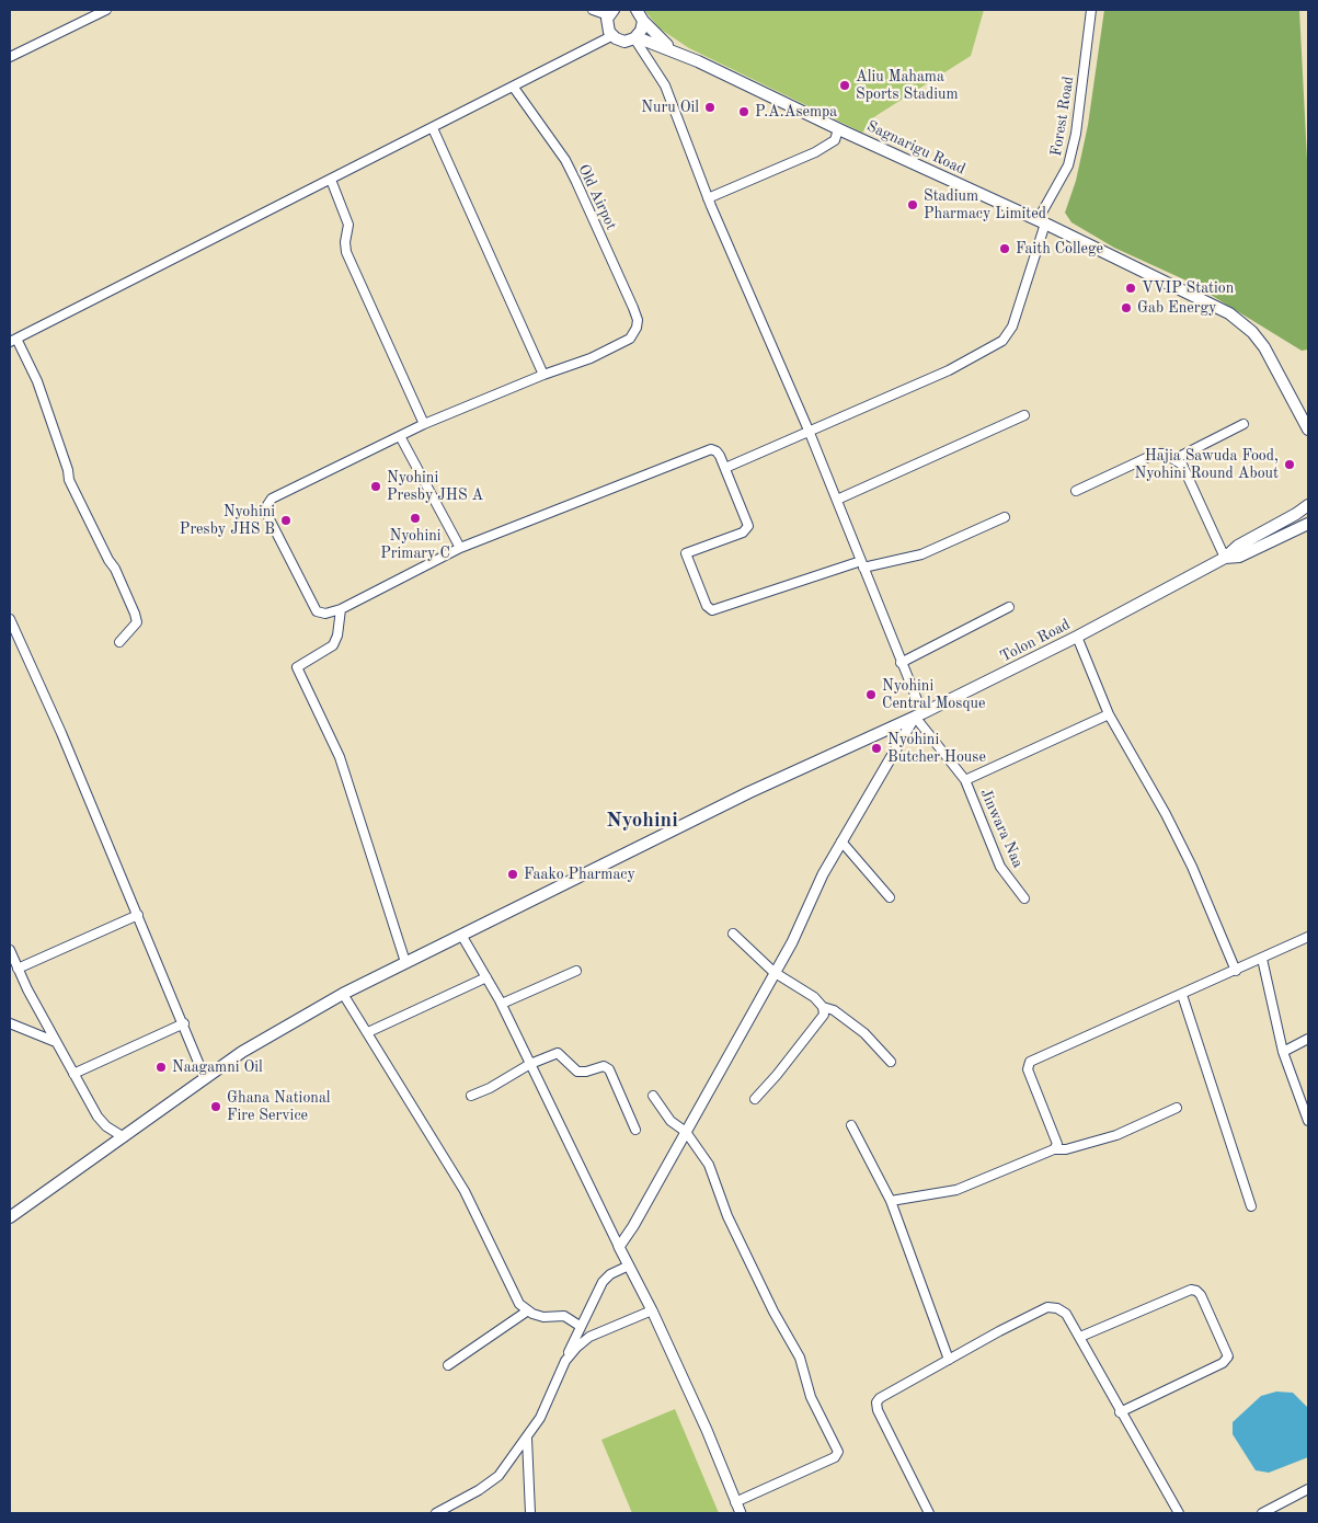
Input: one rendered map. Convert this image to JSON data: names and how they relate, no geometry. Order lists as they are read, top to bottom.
{
  "streets": {
    "main road": ["Sagnarigu Road", "Tolon Road"],
    "street": ["Forest Road", "Old Airpot", "Jinwara Naa"]
  },
  "crossings": [
    ["Forest Road", "Sagnarigu Road"],
    ["Forest Road", "Jinwara Naa"],
    ["Sagnarigu Road", "Jinwara Naa"],
    ["Tolon Road", "Jinwara Naa"]
  ],
  "districts": ["Nyohini"],
  "places": [
    "Aliu Mahama Sports Stadium",
    "Nuru Oil",
    "P.A.Asempa",
    "Stadium Pharmacy Limited",
    "Faith College",
    "VVIP Station",
    "Gab Energy",
    "Hajia Sawuda Food, Nyohini Round About",
    "Nyohini Presby JHS A",
    "Nyohini Primary C",
    "Nyohini Presby JHS B",
    "Nyohini Central Mosque",
    "Nyohini Butcher House",
    "Faako Pharmacy",
    "Naagamni Oil",
    "Ghana National Fire Service"
  ]
}
